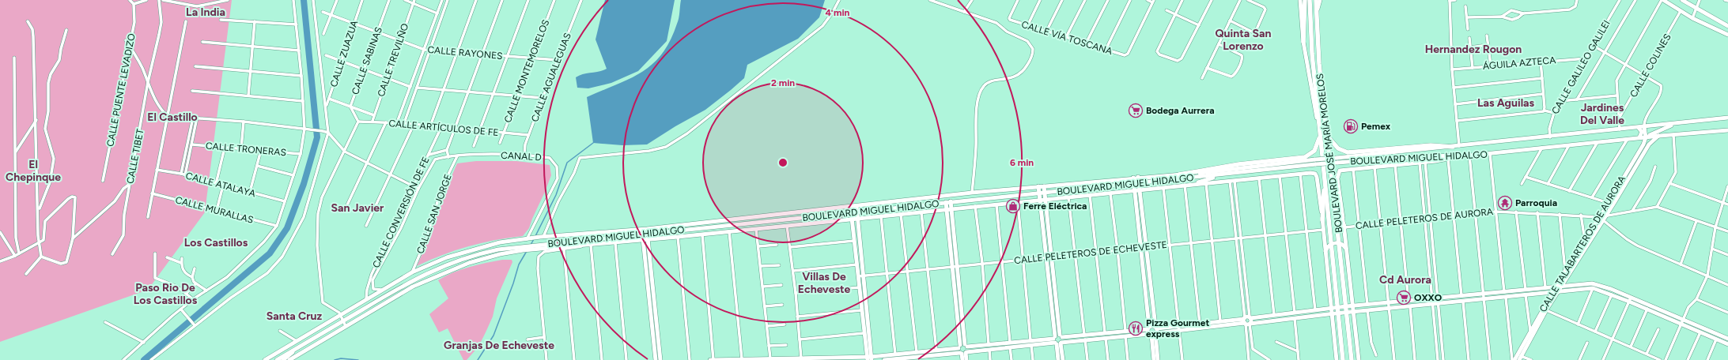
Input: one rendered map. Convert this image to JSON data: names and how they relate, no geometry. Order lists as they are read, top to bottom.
{
  "streets": {
    "main road": ["BOULEVARD JOSÉ MARÍA MORELOS"],
    "street": [
      "CALLE VÍA TOSCANA",
      "CALLE RAYONES",
      "CALLE ZUAZUA",
      "CALLE TREVILÑO",
      "CALLE SABINAS",
      "ÁGUILA AZTECA",
      "CALLE COLINES",
      "CALLE GALILEO GALILEI",
      "CALLE MONTEMORELOS",
      "CALLE AGUALEGUAS",
      "CALLE PUENTE LEVADIZO",
      "CALLE ARTÍCULOS DE FE",
      "CALLE TRONERAS",
      "CALLE TIBET",
      "CANAL D",
      "BOULEVARD MIGUEL HIDALGO",
      "CALLE ATALAYA",
      "CALLE MURALLAS",
      "CALLE CONVERSIÓN DE FE",
      "CALLE SAN JORGE",
      "CALLE PELETEROS DE AURORA",
      "CALLE TALABARTEROS DE AURORA",
      "CALLE PELETEROS DE ECHEVESTE"
    ]
  },
  "crossings": [
    ["CALLE RAYONES", "CALLE ZUAZUA"],
    ["CALLE RAYONES", "CALLE TREVILÑO"],
    ["CALLE RAYONES", "CALLE SABINAS"],
    ["CALLE RAYONES", "CALLE MONTEMORELOS"],
    ["CALLE RAYONES", "CALLE AGUALEGUAS"],
    ["CALLE TREVILÑO", "CALLE ARTÍCULOS DE FE"],
    ["CALLE SABINAS", "CALLE ARTÍCULOS DE FE"],
    ["ÁGUILA AZTECA", "CALLE GALILEO GALILEI"],
    ["CALLE GALILEO GALILEI", "BOULEVARD MIGUEL HIDALGO"],
    ["CALLE MONTEMORELOS", "CALLE ARTÍCULOS DE FE"],
    ["CALLE AGUALEGUAS", "CALLE ARTÍCULOS DE FE"],
    ["CALLE AGUALEGUAS", "CANAL D"],
    ["CALLE ARTÍCULOS DE FE", "CALLE CONVERSIÓN DE FE"],
    ["CANAL D", "BOULEVARD MIGUEL HIDALGO"],
    ["CANAL D", "CALLE CONVERSIÓN DE FE"],
    ["CANAL D", "CALLE SAN JORGE"],
    ["BOULEVARD MIGUEL HIDALGO", "CALLE CONVERSIÓN DE FE"],
    ["BOULEVARD MIGUEL HIDALGO", "CALLE SAN JORGE"],
    ["BOULEVARD MIGUEL HIDALGO", "CALLE TALABARTEROS DE AURORA"],
    ["CALLE PELETEROS DE AURORA", "CALLE TALABARTEROS DE AURORA"]
  ],
  "districts": [
    "La India",
    "Quinta San Lorenzo",
    "Hernandez Rougon",
    "Las Aguilas",
    "Jardines Del Valle",
    "El Castillo",
    "El Chepinque",
    "San Javier",
    "Los Castillos",
    "Villas De Echeveste",
    "Cd Aurora",
    "Paso Rio De Los Castillos",
    "Santa Cruz",
    "Granjas De Echeveste"
  ],
  "places": {
    "supermarket": ["Bodega Aurrera", "OXXO"],
    "fuel station": ["Pemex"],
    "temple": ["Parroquia"],
    "shop": ["Ferre Eléctrica"],
    "restaurant": ["Pizza Gourmet express"]
  },
  "rings": ["4 min", "2 min", "6 min"]
}
